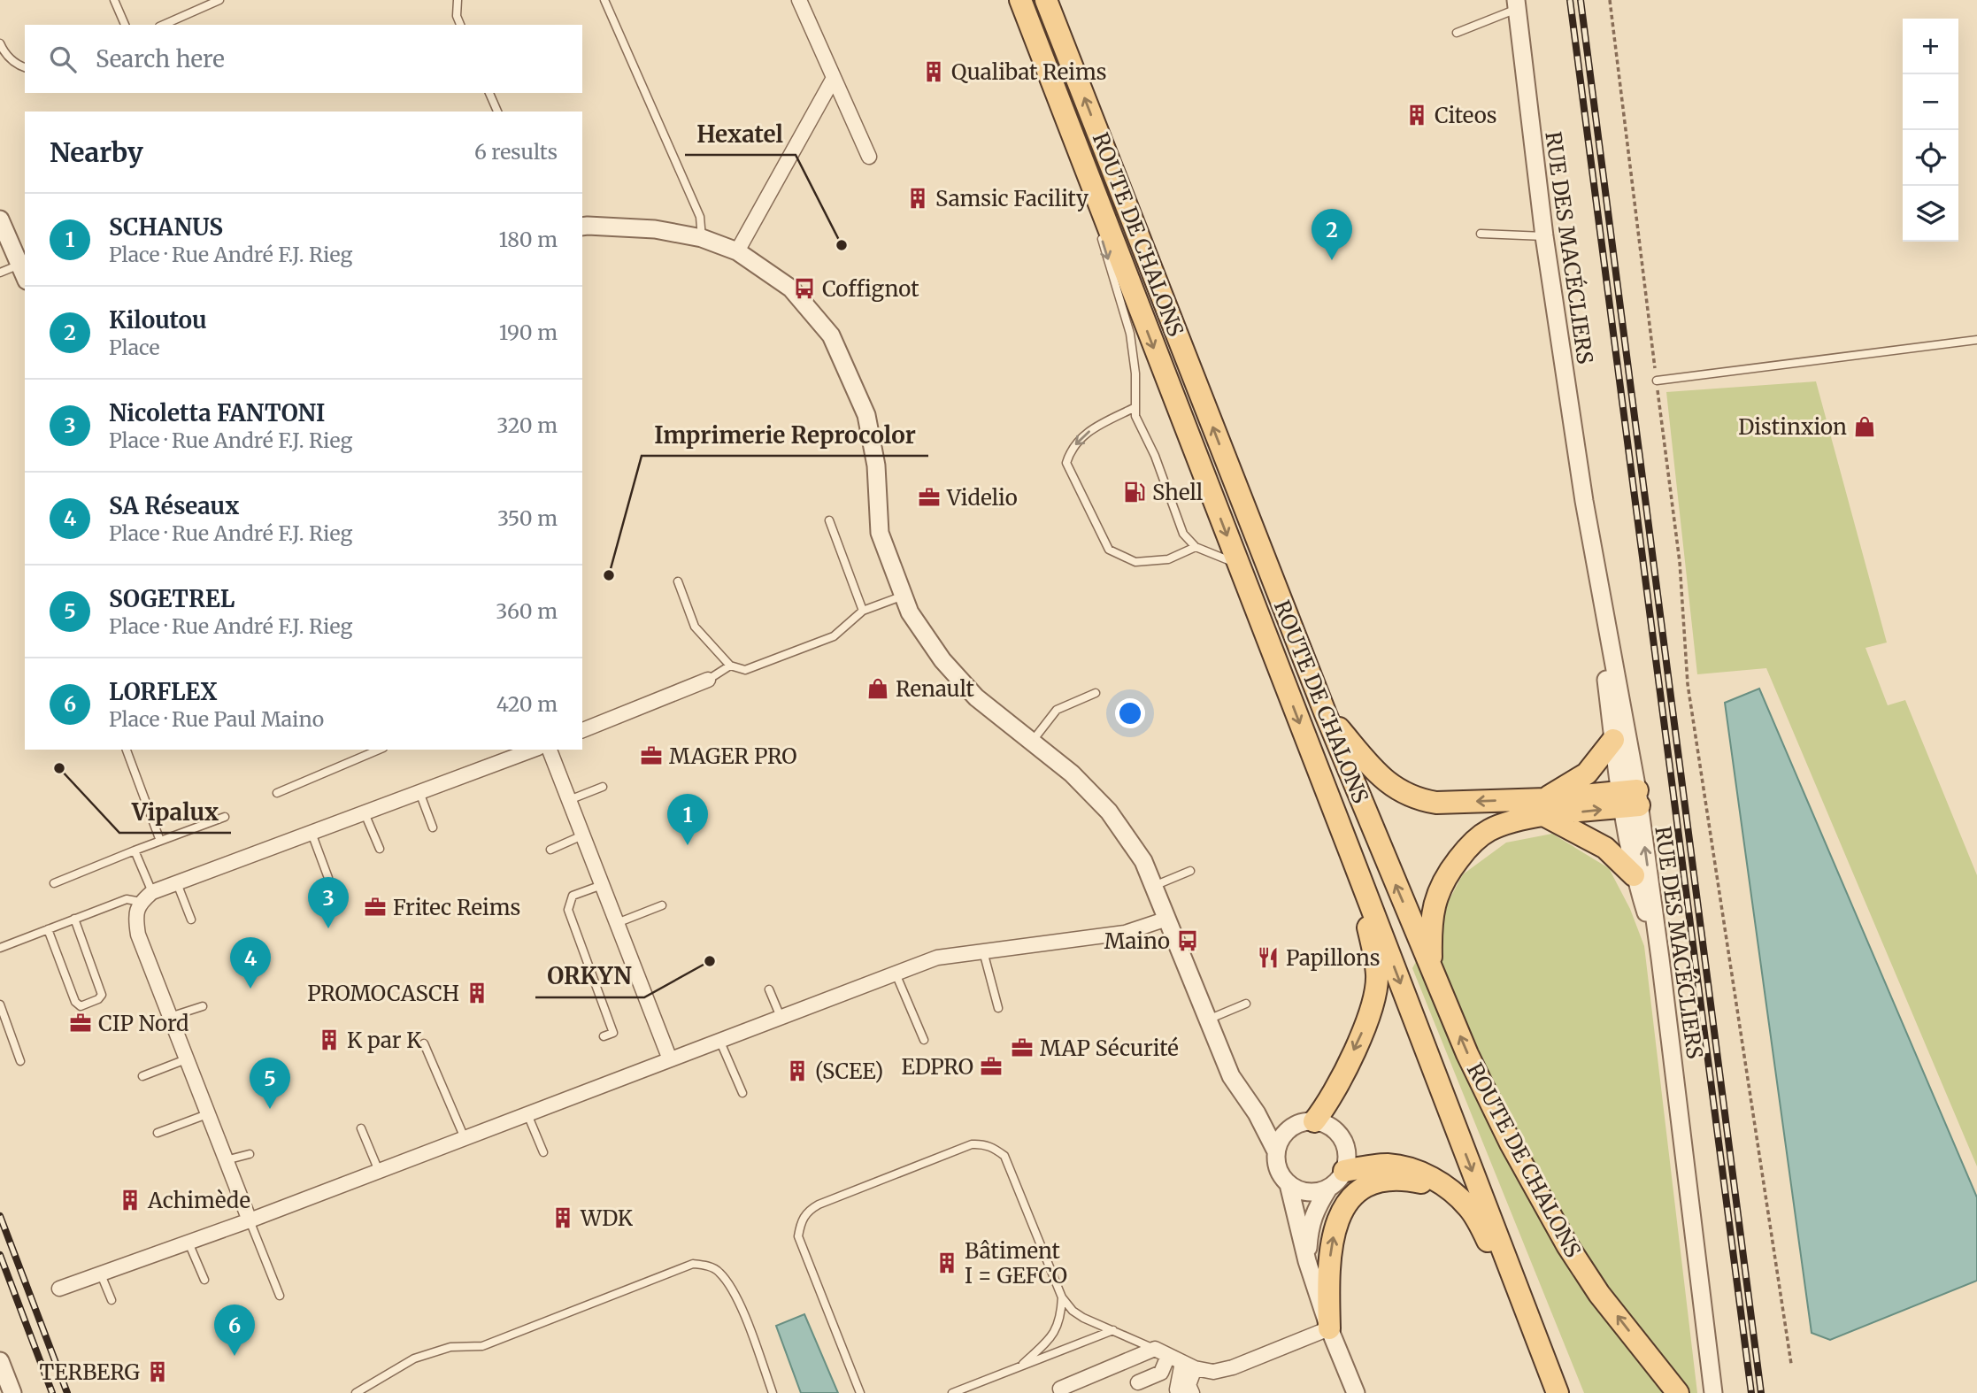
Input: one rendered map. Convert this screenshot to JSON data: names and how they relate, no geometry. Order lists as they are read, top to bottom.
{
  "streets": {
    "main road": ["ROUTE DE CHALONS"],
    "street": ["RUE DES MACÉCLIERS"]
  },
  "places": {
    "building": [
      "Qualibat Reims",
      "Citeos",
      "Samsic Facility",
      "PROMOCASCH",
      "K par K",
      "(SCEE)",
      "Achimède",
      "WDK",
      "Bâtiment I = GEFCO",
      "TERBERG"
    ],
    "other": [
      "Hexatel",
      "Imprimerie Reprocolor",
      "Vipalux",
      "ORKYN"
    ],
    "bus stop": ["Coffignot", "Maino"],
    "shop": ["Distinxion", "Renault"],
    "fuel station": ["Shell"],
    "office": [
      "Videlio",
      "MAGER PRO",
      "Fritec Reims",
      "CIP Nord",
      "MAP Sécurité",
      "EDPRO"
    ],
    "restaurant": ["Papillons"]
  },
  "page": {
    "map_buttons": ["+", "−"],
    "search": "Search here",
    "heading": ["Nearby", "6 results"],
    "list": [
      {
        "mark": "1",
        "name": "SCHANUS",
        "note": "Place · Rue André F.J. Rieg",
        "value": "180 m"
      },
      {
        "mark": "2",
        "name": "Kiloutou",
        "note": "Place",
        "value": "190 m"
      },
      {
        "mark": "3",
        "name": "Nicoletta FANTONI",
        "note": "Place · Rue André F.J. Rieg",
        "value": "320 m"
      },
      {
        "mark": "4",
        "name": "SA Réseaux",
        "note": "Place · Rue André F.J. Rieg",
        "value": "350 m"
      },
      {
        "mark": "5",
        "name": "SOGETREL",
        "note": "Place · Rue André F.J. Rieg",
        "value": "360 m"
      },
      {
        "mark": "6",
        "name": "LORFLEX",
        "note": "Place · Rue Paul Maino",
        "value": "420 m"
      }
    ],
    "pins": [
      "2",
      "1",
      "3",
      "4",
      "5",
      "6"
    ]
  }
}
